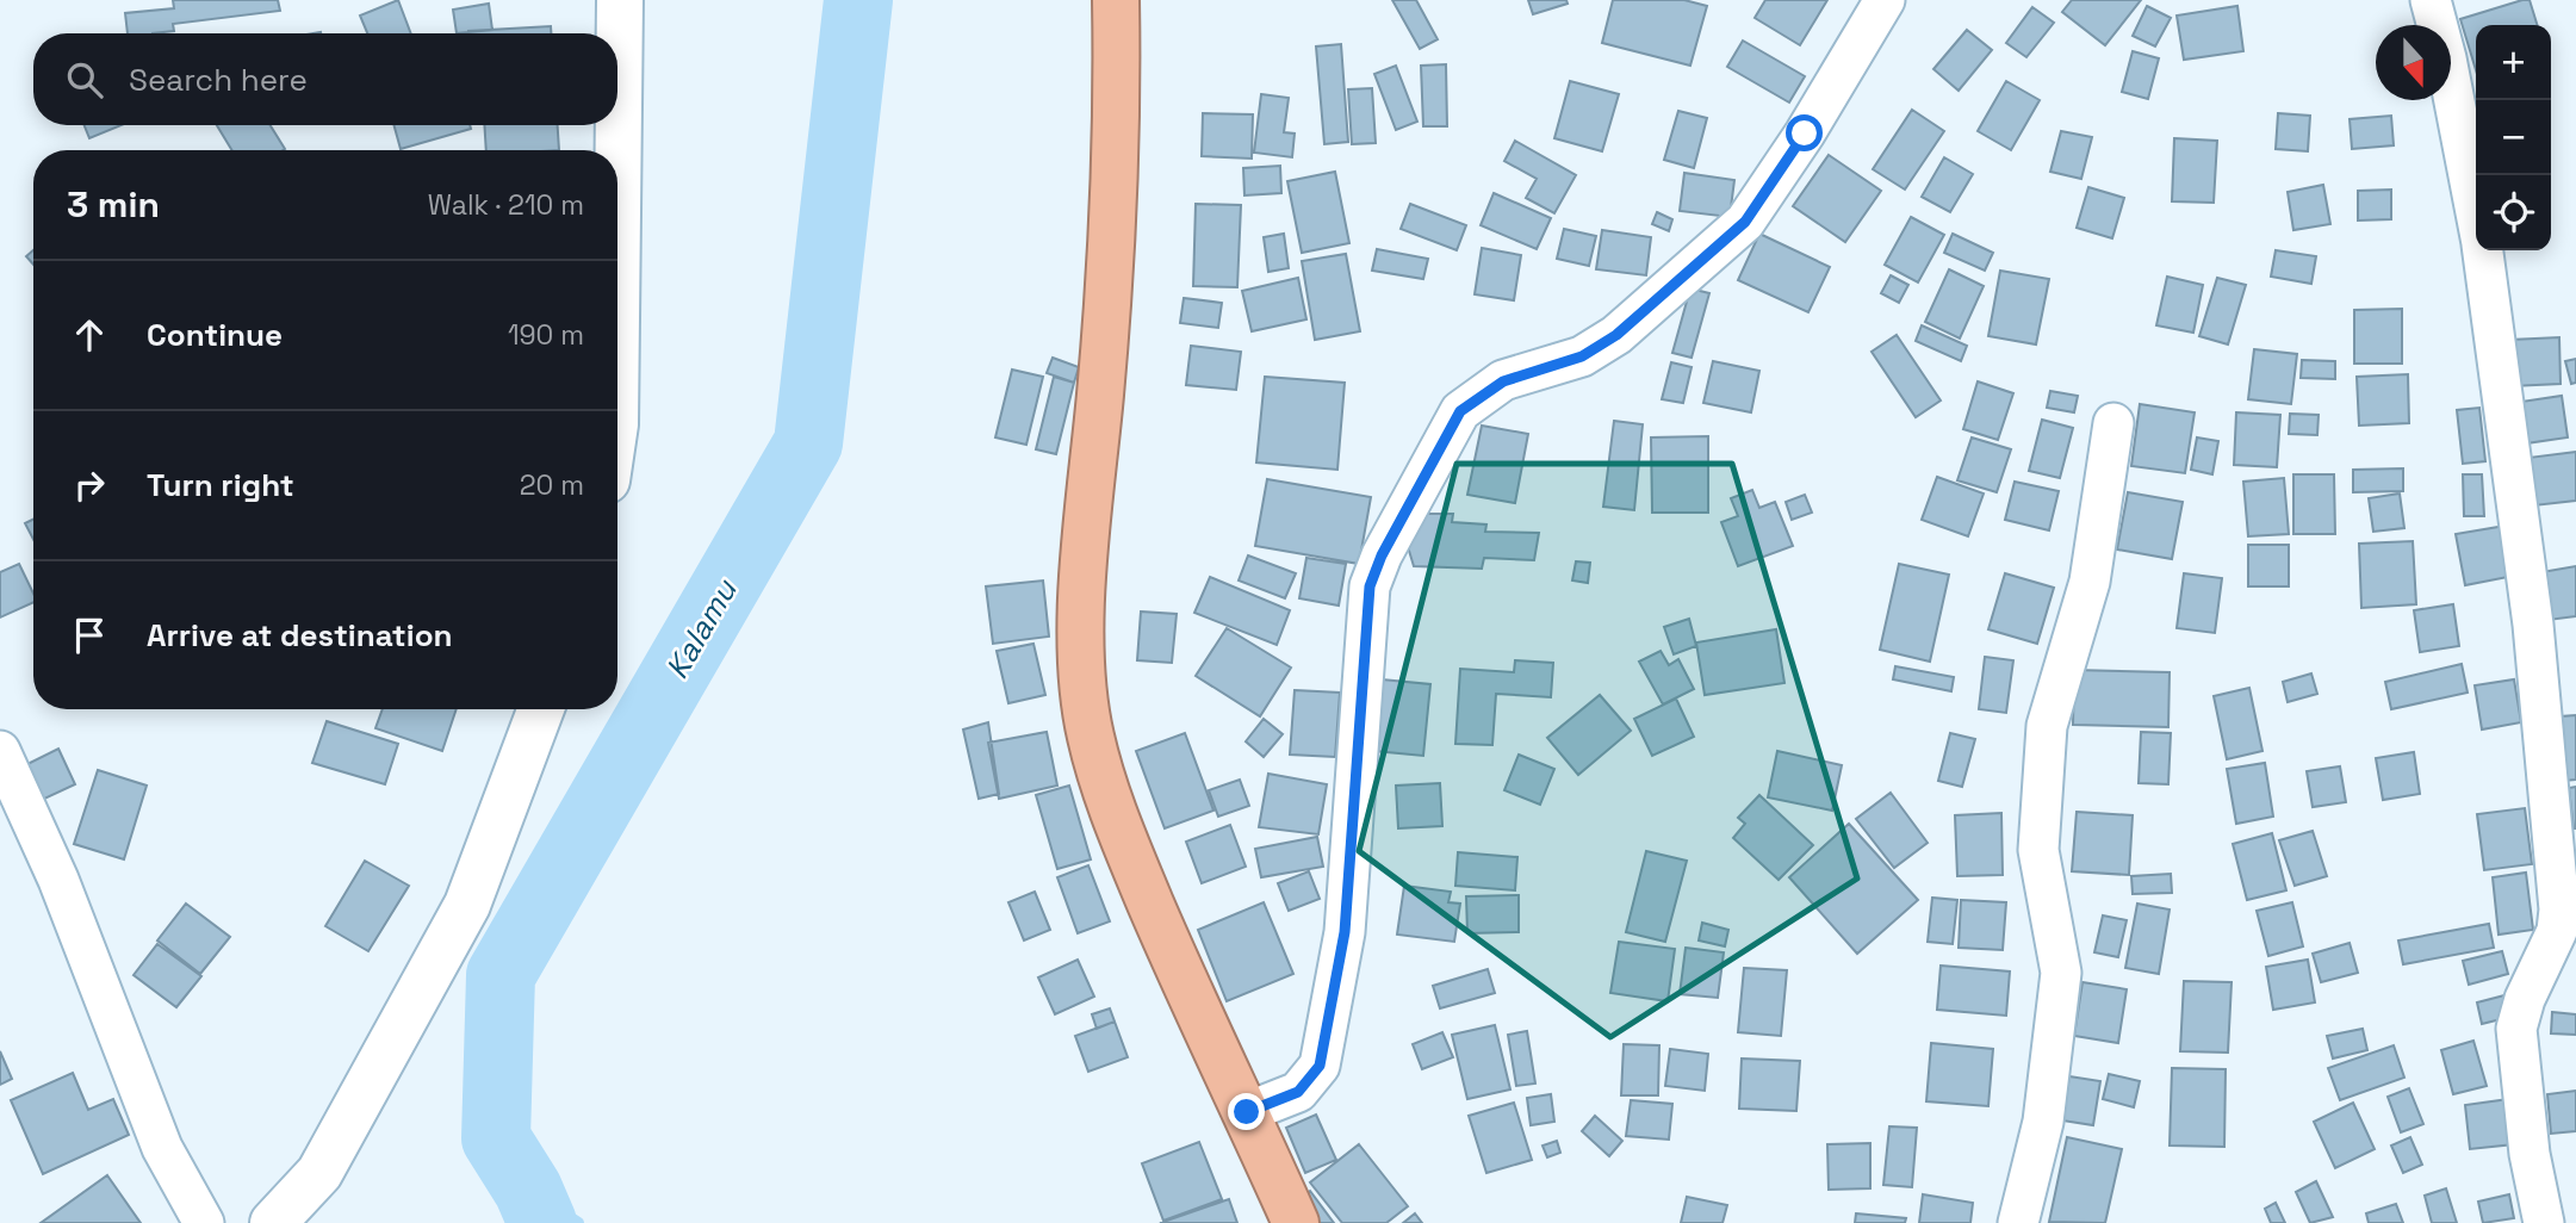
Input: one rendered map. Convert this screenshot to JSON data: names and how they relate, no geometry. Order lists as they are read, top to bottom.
{
  "water": ["Kalamu"],
  "north": "bottom",
  "page": {
    "map_buttons": ["+", "−"],
    "search": "Search here",
    "heading": ["3 min", "Walk · 210 m"],
    "list": [
      ["Continue", "190 m"],
      ["Turn right", "20 m"],
      "Arrive at destination"
    ]
  }
}
